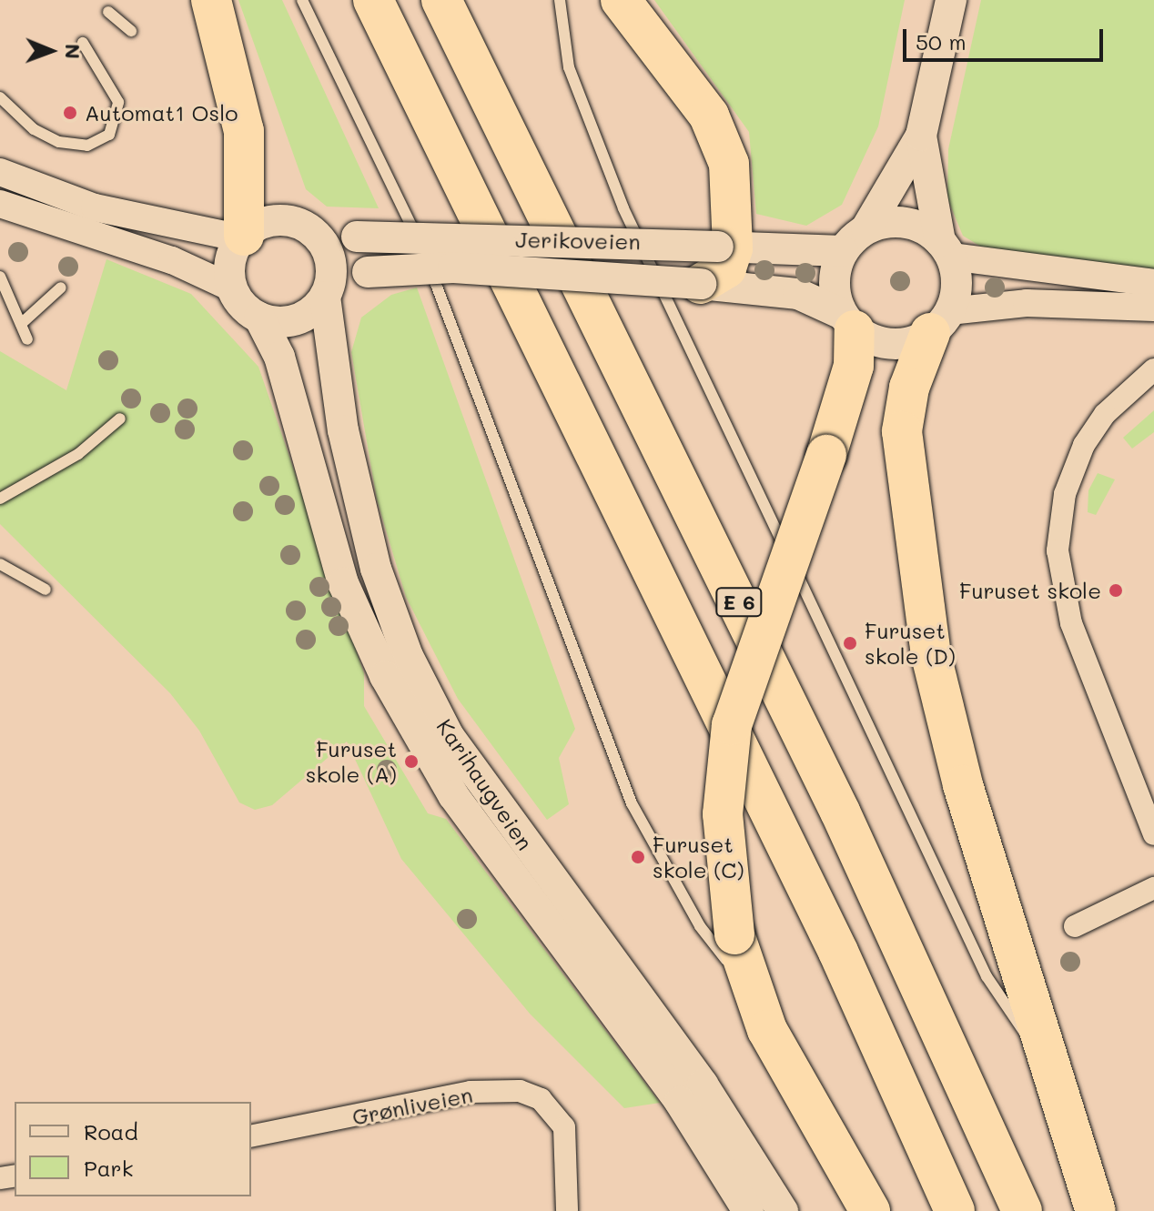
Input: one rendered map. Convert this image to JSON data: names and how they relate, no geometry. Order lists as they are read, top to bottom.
{
  "streets": {
    "highway": ["E 6"],
    "main road": ["Jerikoveien", "Karihaugveien"],
    "street": ["Grønliveien"]
  },
  "crossings": [
    ["Jerikoveien", "E 6"],
    ["Jerikoveien", "Karihaugveien"]
  ],
  "places": [
    "Automat1 Oslo",
    "Furuset skole",
    "Furuset skole (D)",
    "Furuset skole (A)",
    "Furuset skole (C)"
  ],
  "legend": ["Road", "Park"],
  "scale_bar": "50 m",
  "north": "right"
}
